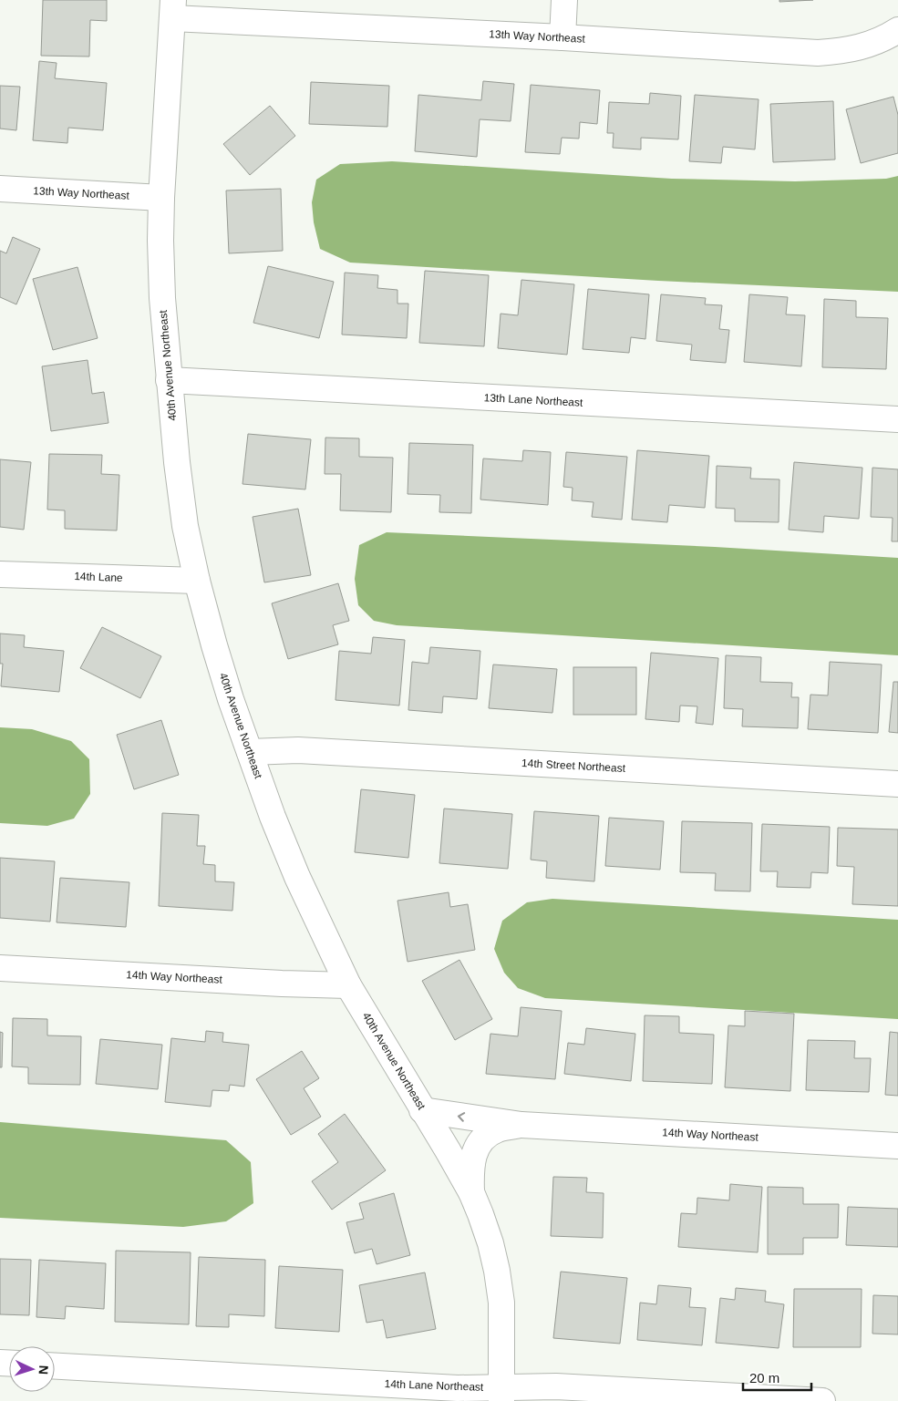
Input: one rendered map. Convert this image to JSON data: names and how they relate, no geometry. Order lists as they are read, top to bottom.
{
  "streets": {
    "street": [
      "13th Way Northeast",
      "40th Avenue Northeast",
      "13th Lane Northeast",
      "14th Lane",
      "14th Street Northeast",
      "14th Way Northeast",
      "14th Lane Northeast"
    ]
  },
  "crossings": [
    ["13th Way Northeast", "40th Avenue Northeast"],
    ["40th Avenue Northeast", "13th Lane Northeast"],
    ["40th Avenue Northeast", "14th Lane"],
    ["40th Avenue Northeast", "14th Street Northeast"],
    ["40th Avenue Northeast", "14th Way Northeast"],
    ["40th Avenue Northeast", "14th Lane Northeast"]
  ],
  "scale_bar": "20 m",
  "north": "right"
}
